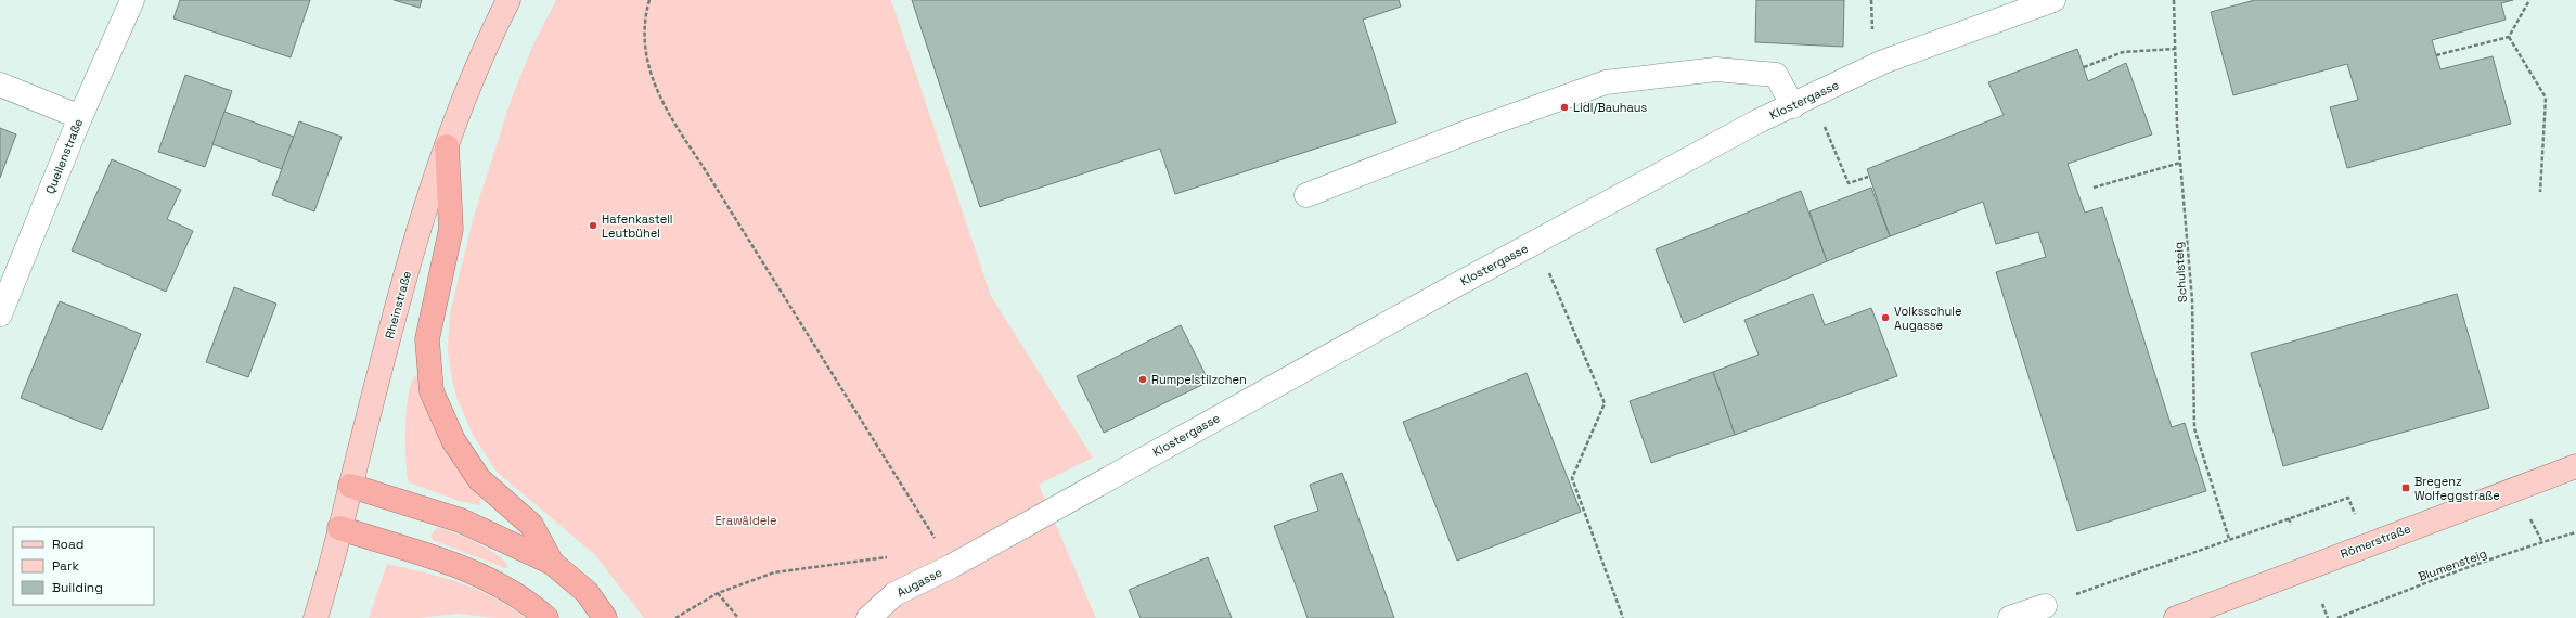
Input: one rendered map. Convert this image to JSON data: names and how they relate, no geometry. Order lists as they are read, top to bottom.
{
  "streets": {
    "main road": ["Rheinstraße", "Römerstraße"],
    "street": ["Klostergasse", "Quellenstraße", "Augasse"],
    "path": ["Schulsteig", "Blumensteig"]
  },
  "crossings": [
    ["Klostergasse", "Augasse"]
  ],
  "parks": ["Erawäldele"],
  "places": {
    "other": [
      "Lidl/Bauhaus",
      "Hafenkastell Leutbühel",
      "Volksschule Augasse",
      "Rumpelstilzchen"
    ],
    "transit": ["Bregenz Wolfeggstraße"]
  },
  "legend": ["Road", "Park", "Building"]
}
